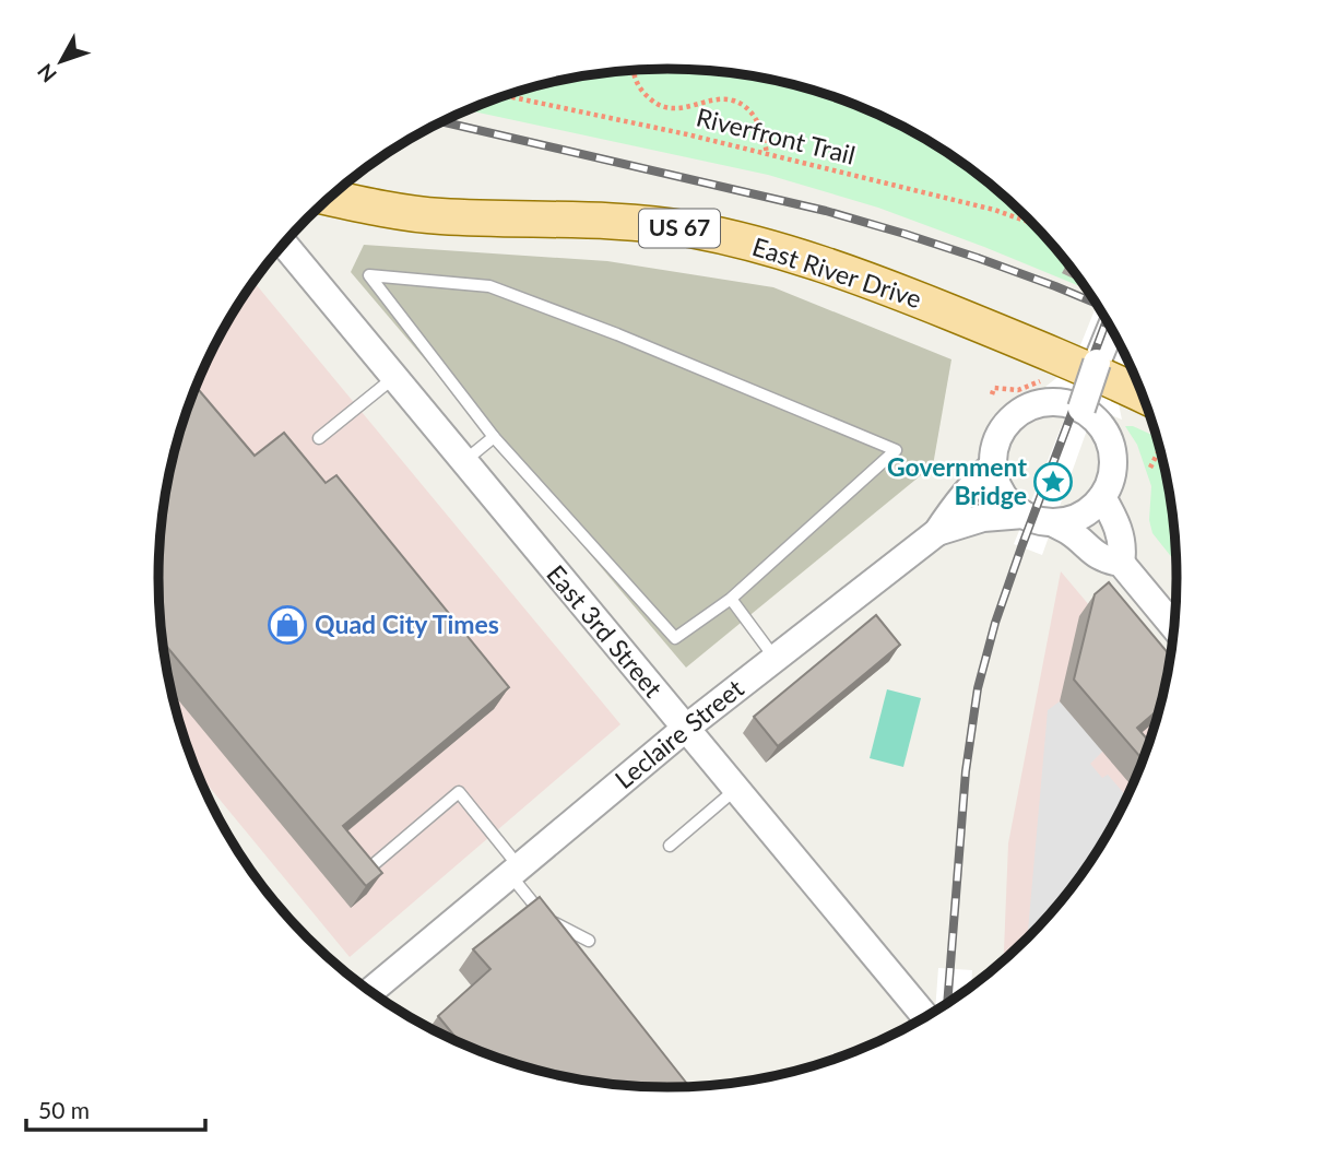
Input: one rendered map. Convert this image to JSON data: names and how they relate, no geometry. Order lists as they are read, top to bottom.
{
  "streets": {
    "main road": ["US 67", "East River Drive"],
    "street": ["East 3rd Street", "Leclaire Street"],
    "path": ["Riverfront Trail"]
  },
  "crossings": [
    ["East 3rd Street", "Leclaire Street"]
  ],
  "places": {
    "place": ["Government Bridge"],
    "shop": ["Quad City Times"]
  },
  "scale_bar": "50 m",
  "north": "bottom left"
}
